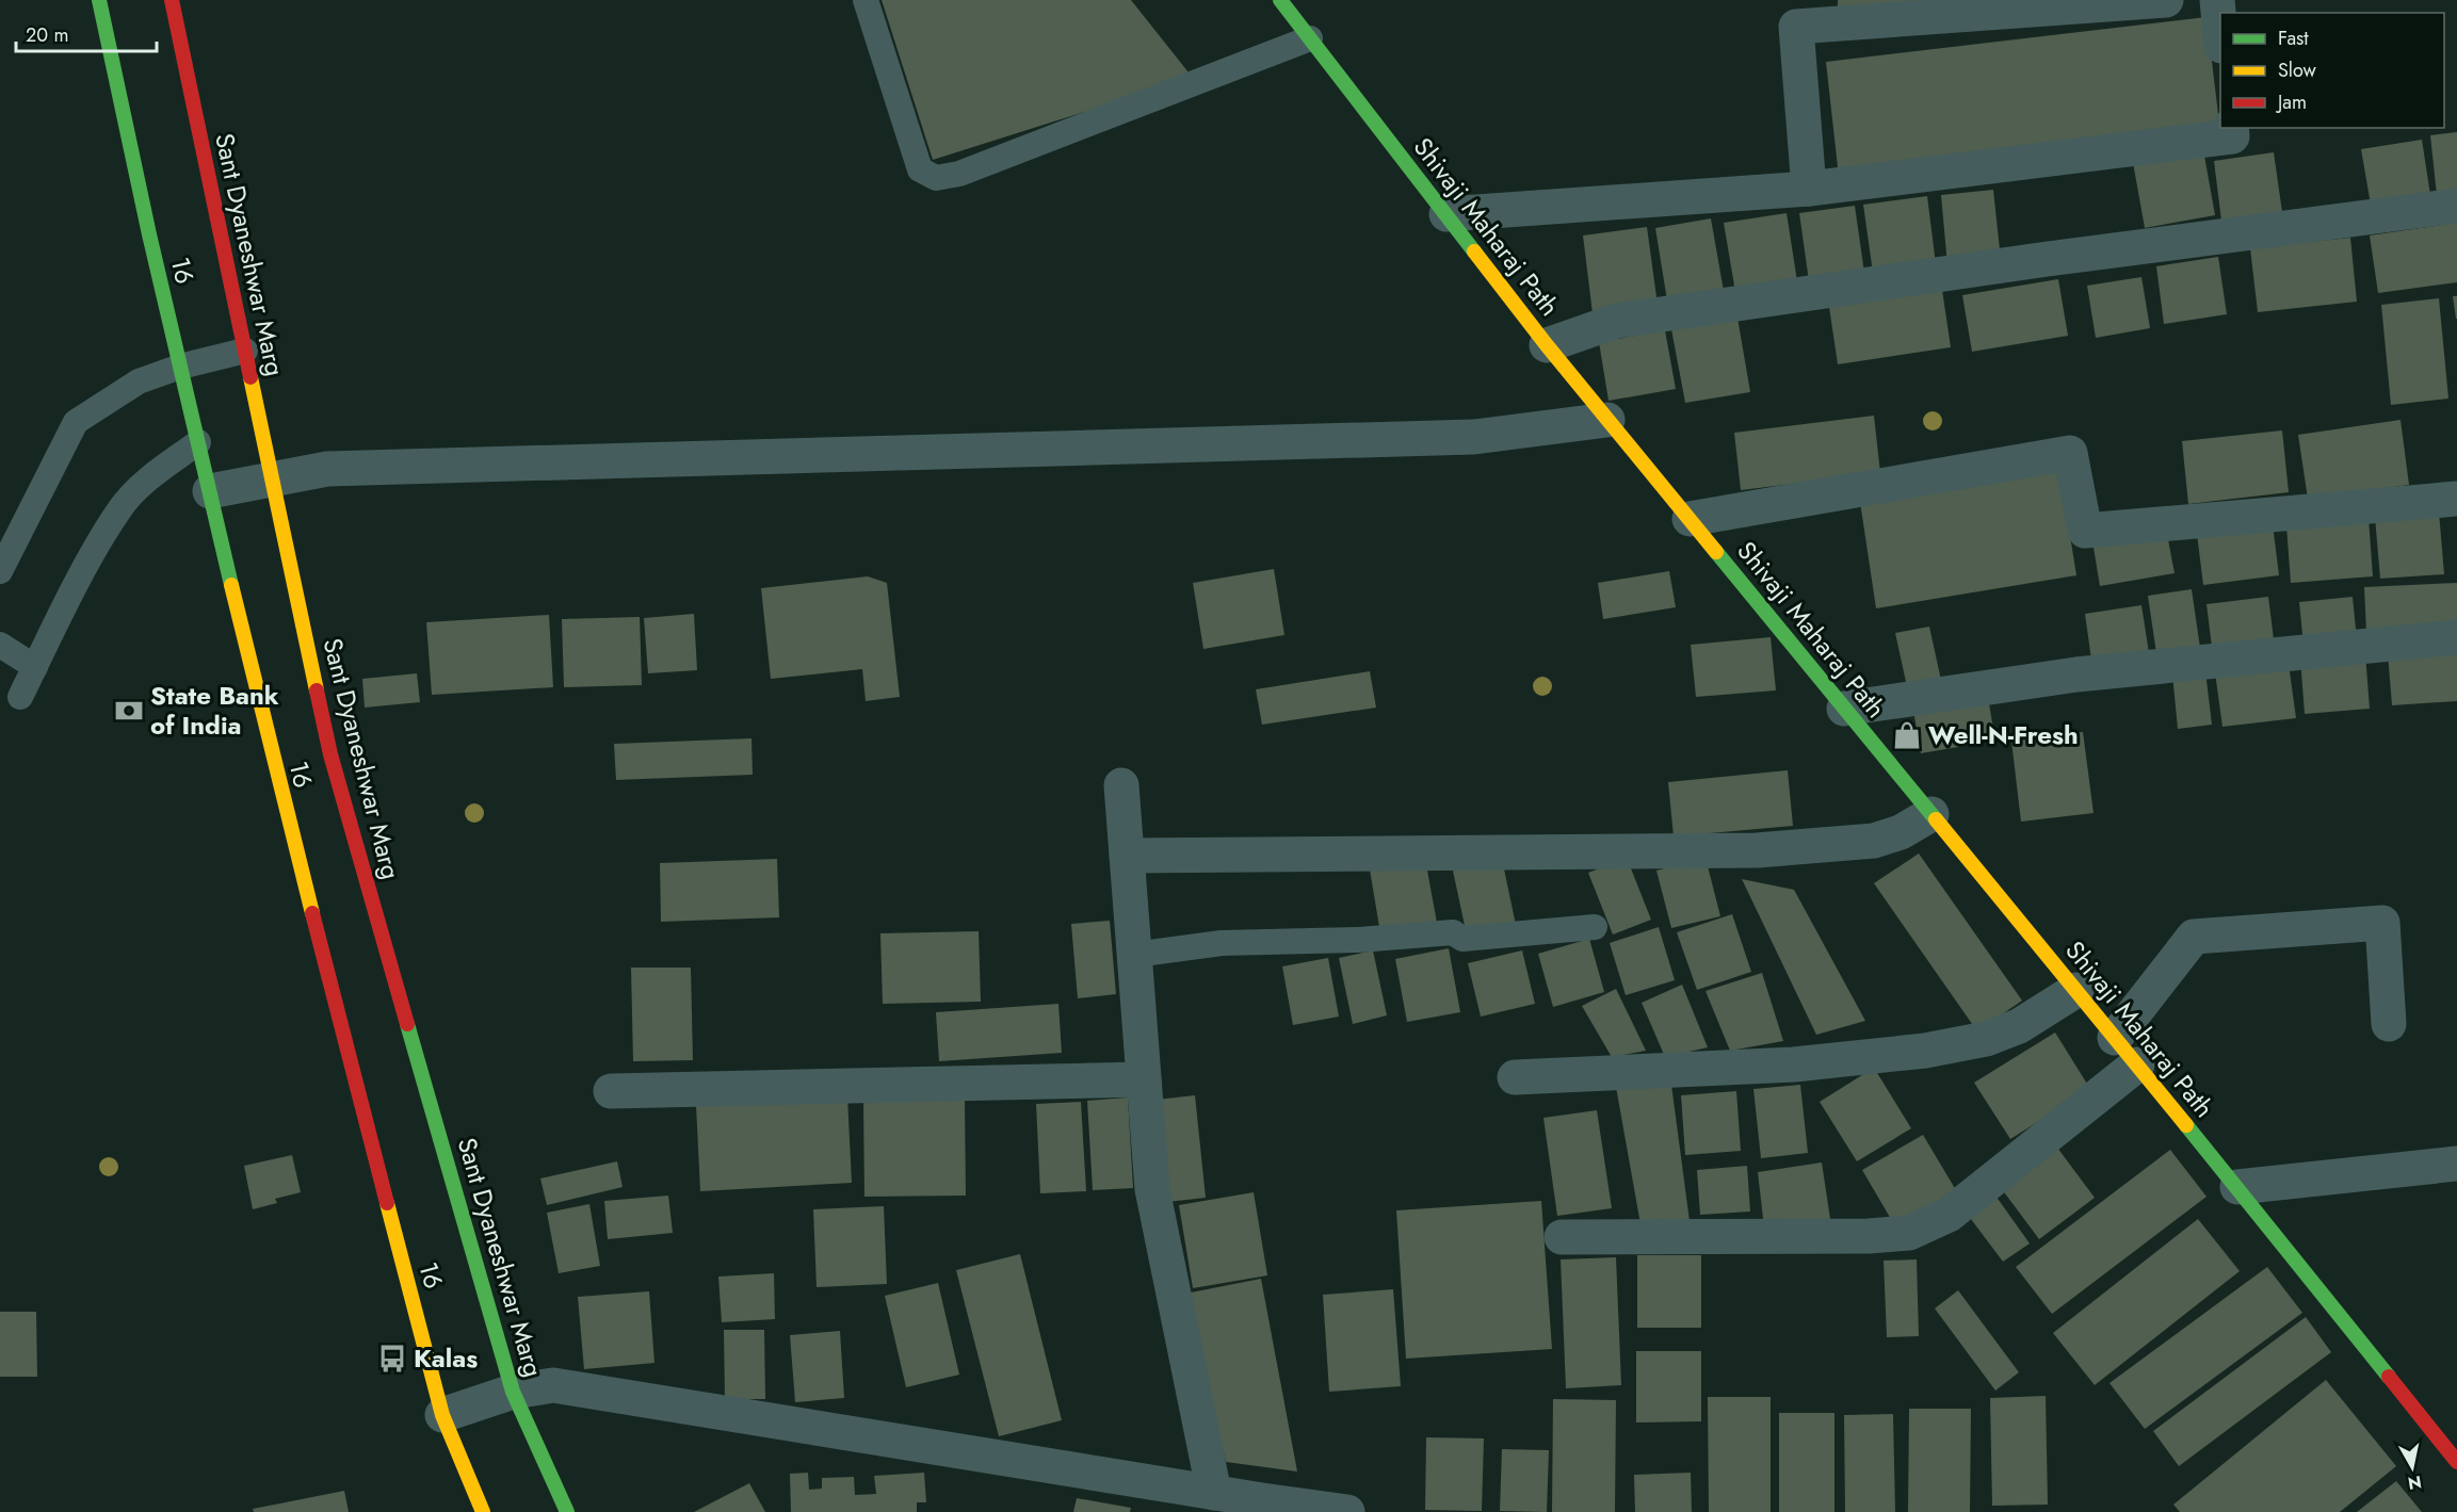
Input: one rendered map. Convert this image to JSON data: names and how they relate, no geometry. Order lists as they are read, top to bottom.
{
  "streets": {
    "main road": ["Shivaji Maharaj Path", "Sant Dyaneshwar Marg", "16"]
  },
  "places": {
    "bank": ["State Bank of India"],
    "shop": ["Well-N-Fresh"],
    "bus stop": ["Kalas"]
  },
  "legend": ["Fast", "Slow", "Jam"],
  "scale_bar": "20 m",
  "north": "bottom"
}
